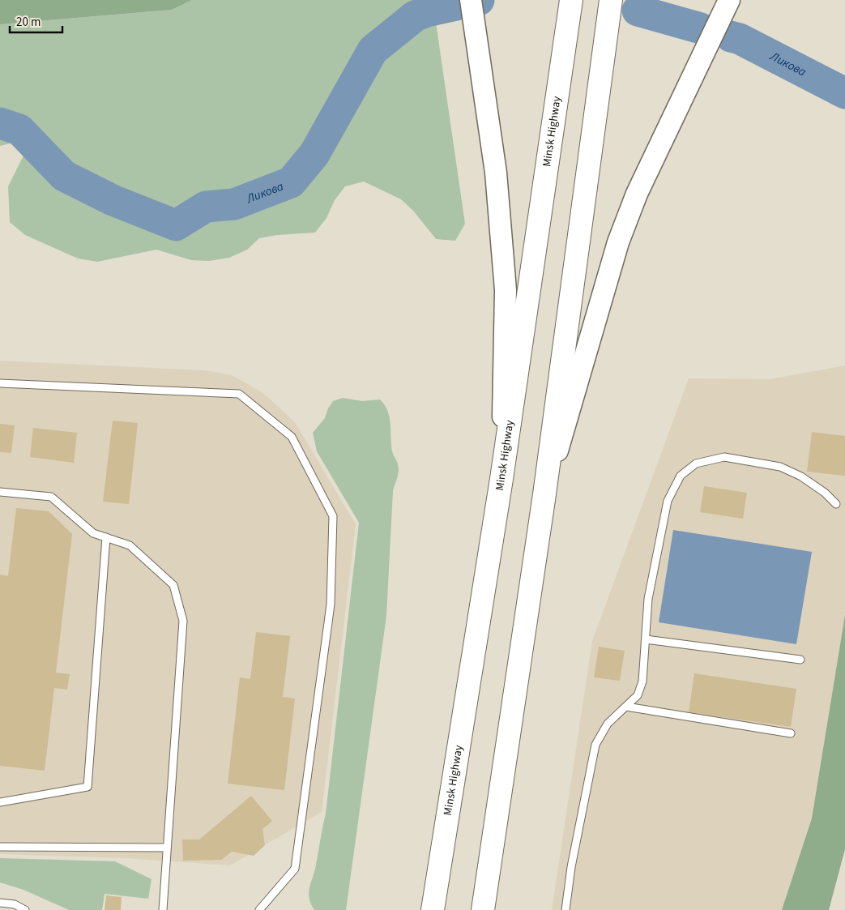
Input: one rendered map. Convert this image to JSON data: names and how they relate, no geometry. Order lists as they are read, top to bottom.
{
  "streets": {
    "highway": ["Minsk Highway"]
  },
  "water": ["Ликова"],
  "scale_bar": "20 m"
}
